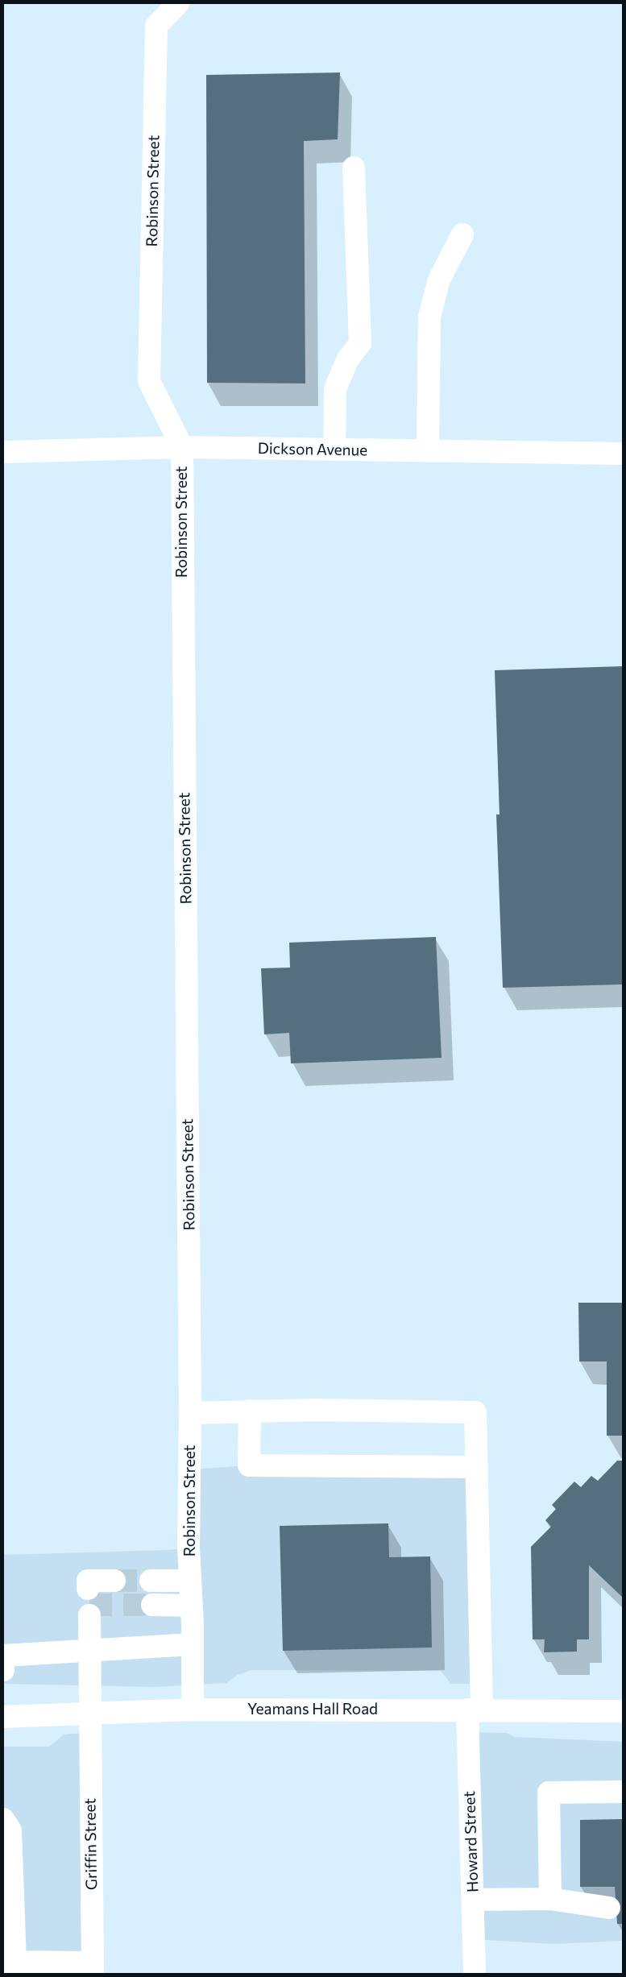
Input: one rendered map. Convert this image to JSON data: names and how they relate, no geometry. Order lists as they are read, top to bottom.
{
  "streets": {
    "street": [
      "Robinson Street",
      "Dickson Avenue",
      "Yeamans Hall Road",
      "Howard Street",
      "Griffin Street"
    ]
  },
  "crossings": [
    ["Robinson Street", "Dickson Avenue"],
    ["Robinson Street", "Yeamans Hall Road"],
    ["Yeamans Hall Road", "Howard Street"],
    ["Yeamans Hall Road", "Griffin Street"]
  ]
}
